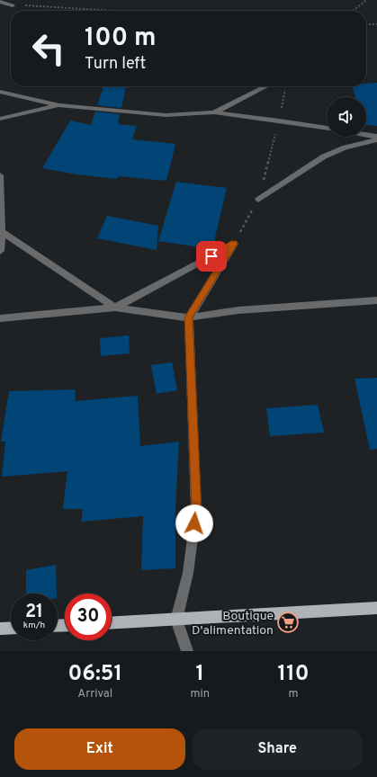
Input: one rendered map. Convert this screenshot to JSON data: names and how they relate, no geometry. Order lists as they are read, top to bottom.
{
  "places": {
    "supermarket": ["Boutique D'alimentation"]
  },
  "page": {
    "turn": ["100 m", "Turn left"],
    "speed": "21 km/h",
    "limit": "30",
    "eta": [
      "06:51",
      "Arrival",
      "1",
      "min",
      "110",
      "m"
    ],
    "buttons": ["Exit", "Share"]
  }
}
